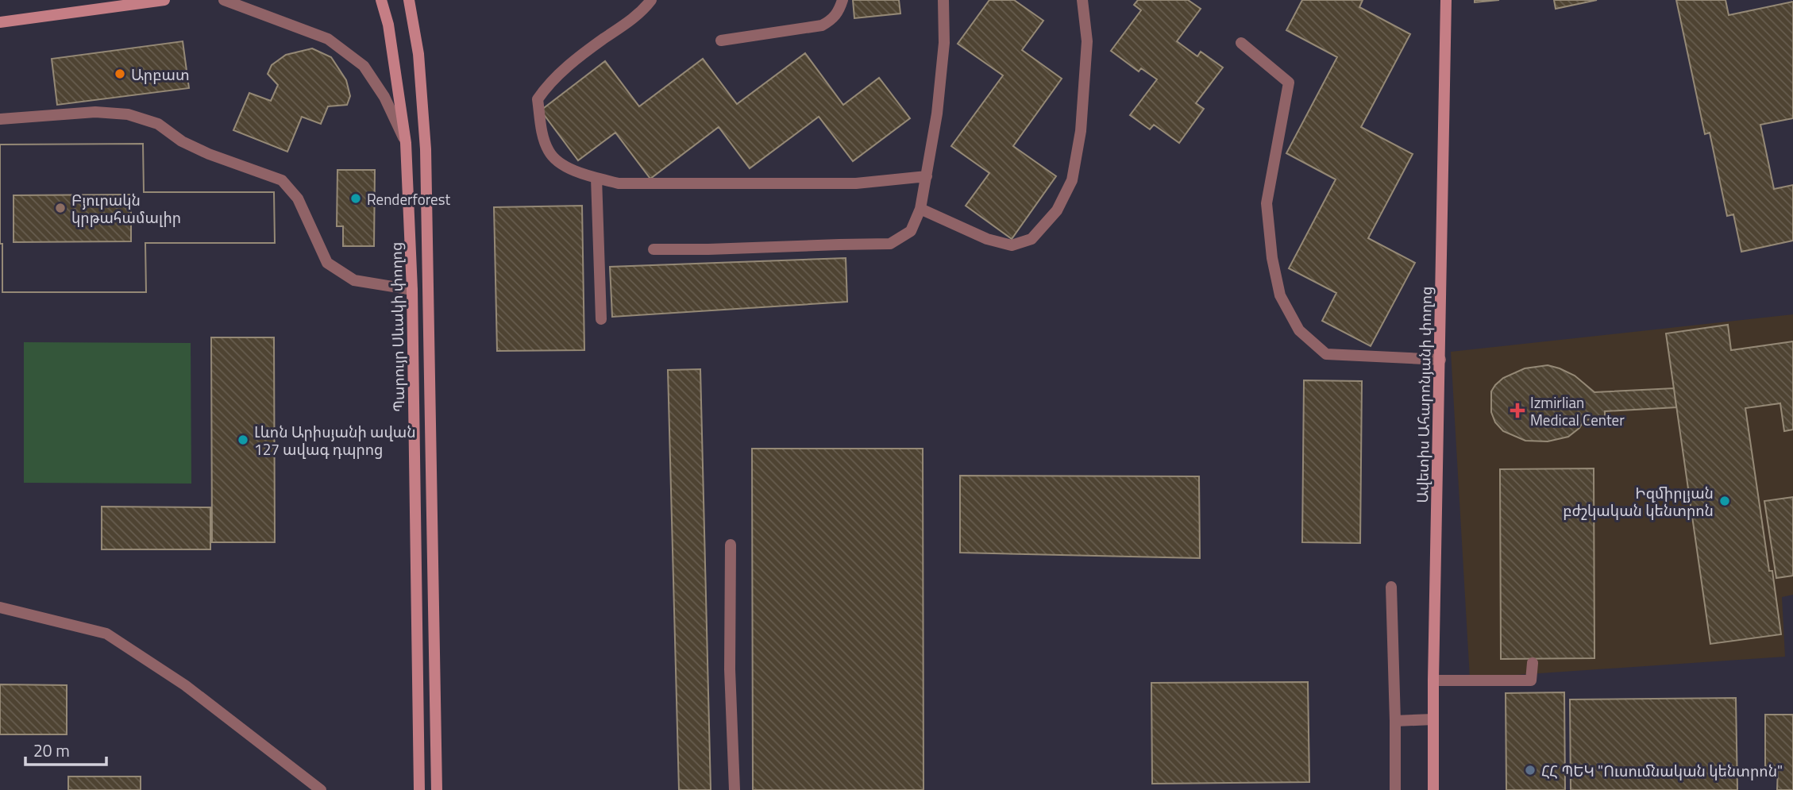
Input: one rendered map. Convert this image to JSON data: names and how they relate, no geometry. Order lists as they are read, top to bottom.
{
  "streets": {
    "street": ["Պարույր Սևակի փողոց", "Ավետիս Ահարոնյանի փողոց"]
  },
  "places": {
    "other": [
      "Արբատ",
      "Renderforest",
      "Բյուրակն կրթահամալիր",
      "Լևոն Արիսյանի ավան 127 ավագ դպրոց",
      "Իզմիրլյան բժշկական կենտրոն",
      "ՀՀ ՊԵԿ \"Ուսումնական կենտրոն\""
    ],
    "health": ["Izmirlian Medical Center"]
  },
  "scale_bar": "20 m"
}
